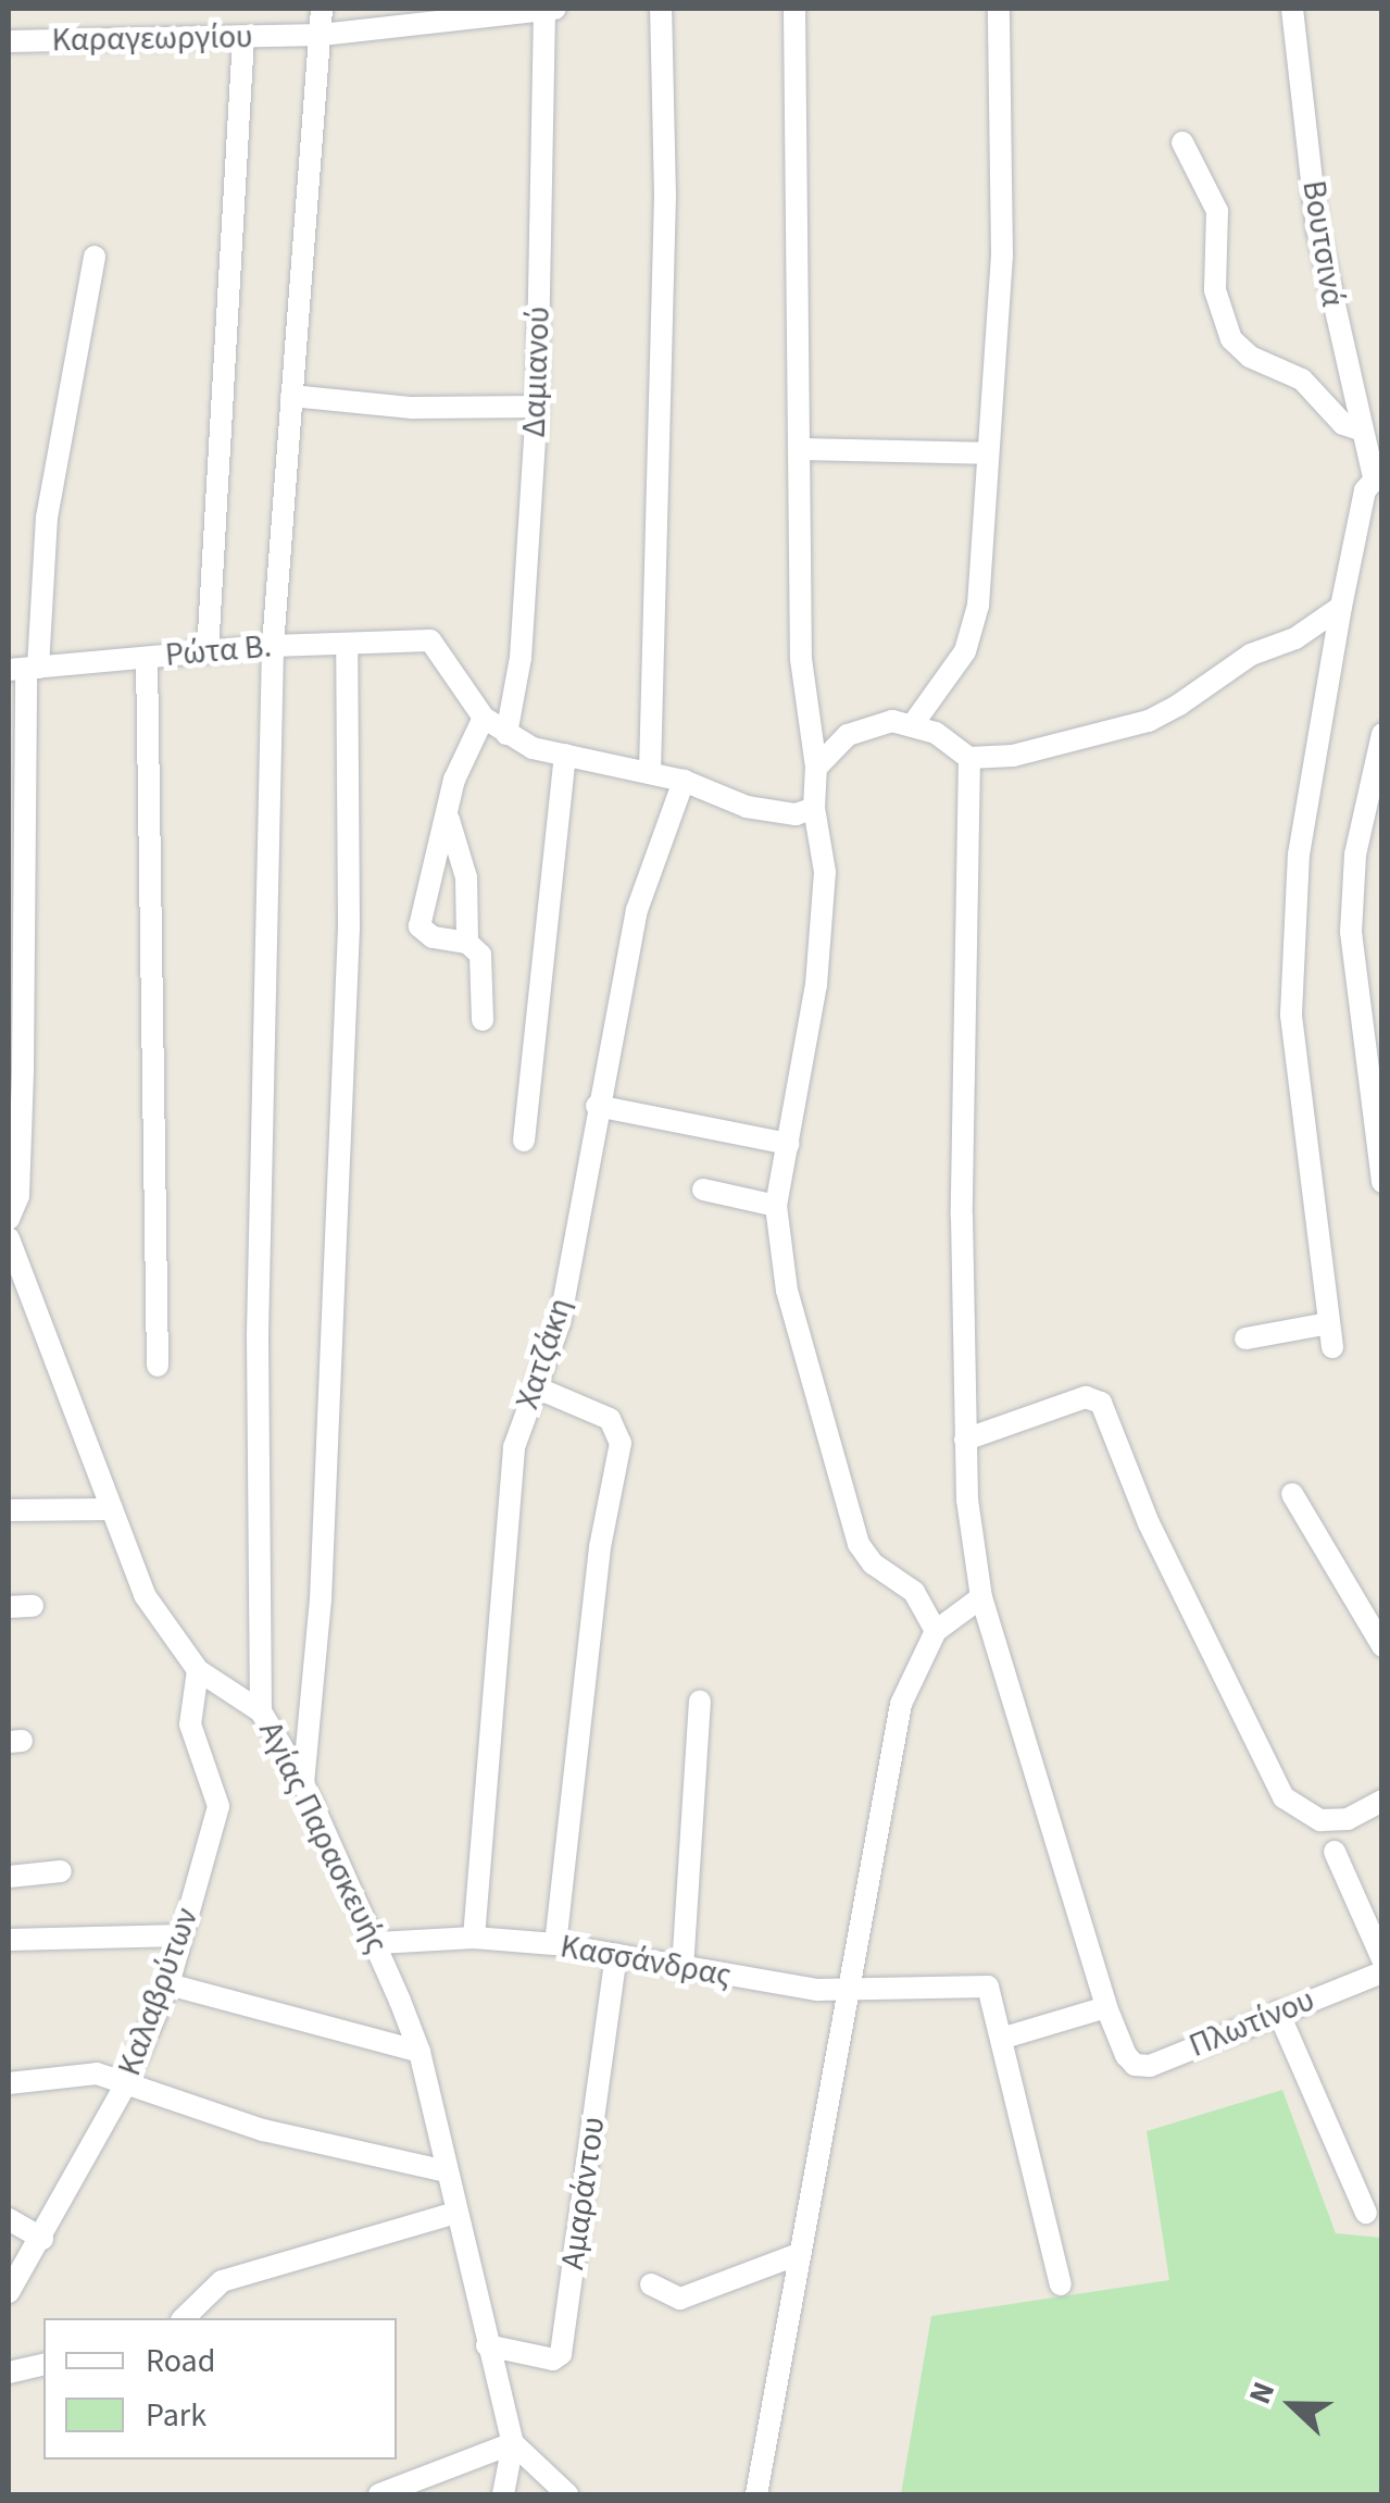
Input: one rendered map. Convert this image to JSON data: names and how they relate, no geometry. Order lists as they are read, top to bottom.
{
  "streets": {
    "street": [
      "Καραγεωργίου",
      "Βουτσινά",
      "Δαμιανού",
      "Ρώτα Β.",
      "Χατζάκη",
      "Αγίας Παρασκευής",
      "Κασσάνδρας",
      "Καλαβρύτων",
      "Πλωτίνου",
      "Αμαράντου"
    ]
  },
  "crossings": [
    ["Καραγεωργίου", "Δαμιανού"],
    ["Χατζάκη", "Κασσάνδρας"],
    ["Αγίας Παρασκευής", "Κασσάνδρας"],
    ["Αγίας Παρασκευής", "Καλαβρύτων"],
    ["Αγίας Παρασκευής", "Αμαράντου"],
    ["Κασσάνδρας", "Αμαράντου"]
  ],
  "legend": ["Road", "Park"],
  "north": "left"
}
